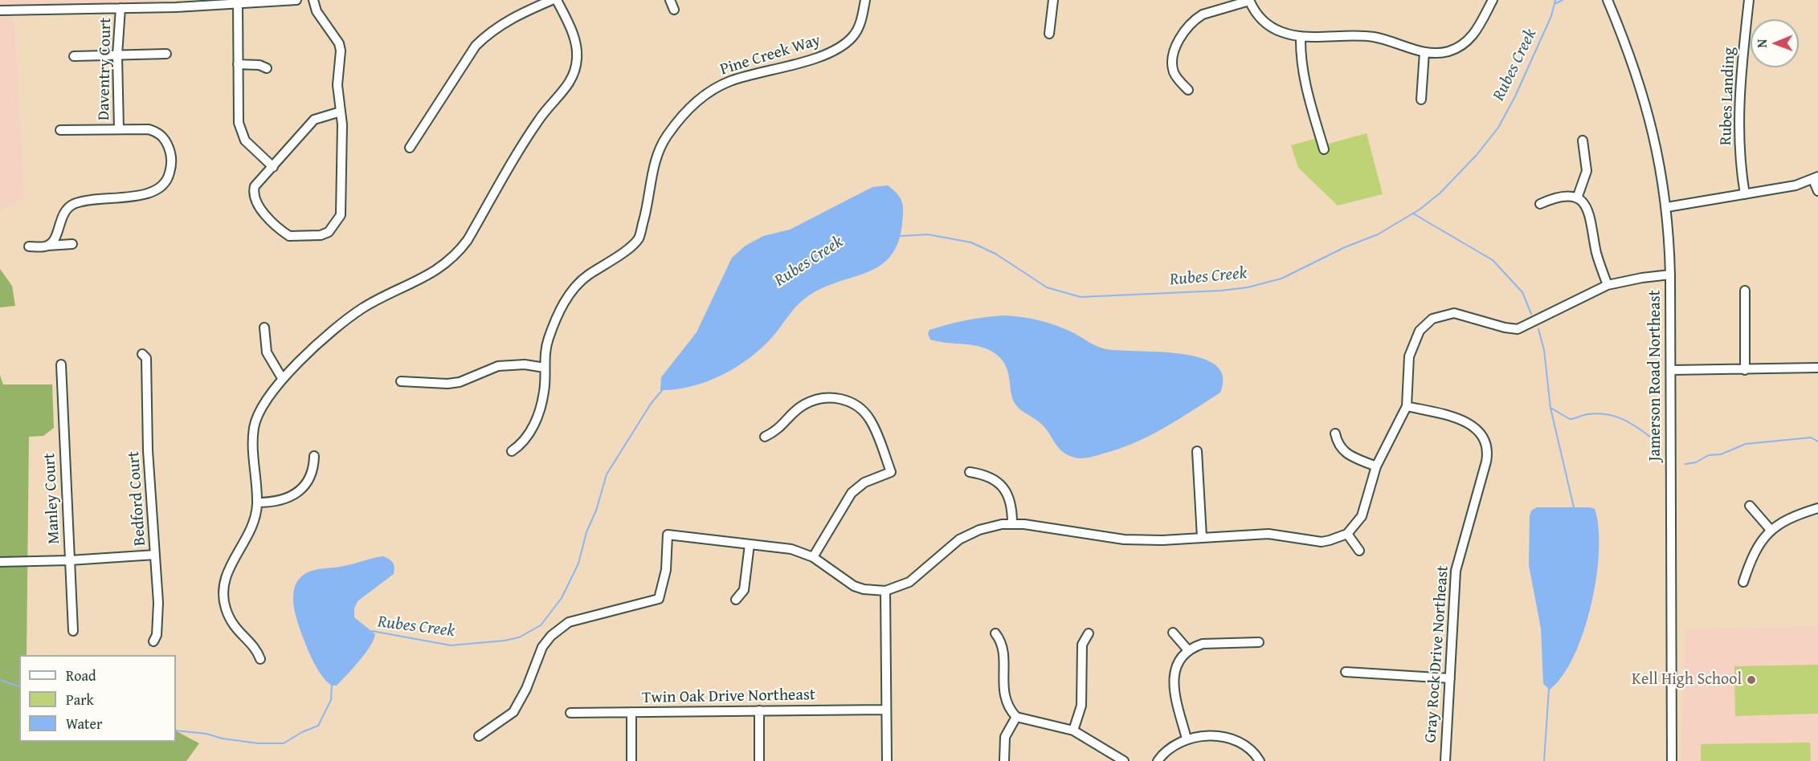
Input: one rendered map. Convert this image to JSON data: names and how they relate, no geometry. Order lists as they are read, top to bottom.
{
  "streets": {
    "street": [
      "Pine Creek Way",
      "Daventry Court",
      "Rubes Landing",
      "Jamerson Road Northeast",
      "Manley Court",
      "Bedford Court",
      "Gray Rock Drive Northeast",
      "Twin Oak Drive Northeast"
    ]
  },
  "water": ["Rubes Creek"],
  "places": ["Kell High School"],
  "legend": ["Road", "Park", "Water"],
  "north": "left"
}
